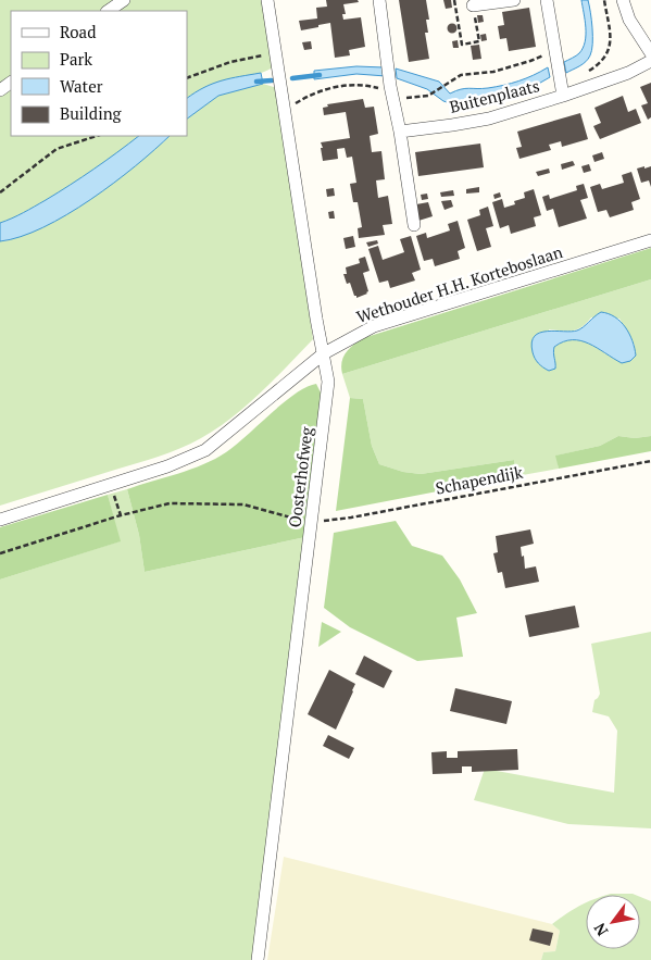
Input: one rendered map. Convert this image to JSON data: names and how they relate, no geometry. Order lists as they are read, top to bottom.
{
  "streets": {
    "street": ["Buitenplaats", "Wethouder H.H. Korteboslaan", "Oosterhofweg"],
    "path": ["Schapendijk"]
  },
  "crossings": [
    ["Wethouder H.H. Korteboslaan", "Oosterhofweg"],
    ["Oosterhofweg", "Schapendijk"]
  ],
  "legend": [
    "Road",
    "Park",
    "Water",
    "Building"
  ],
  "north": "bottom left"
}
